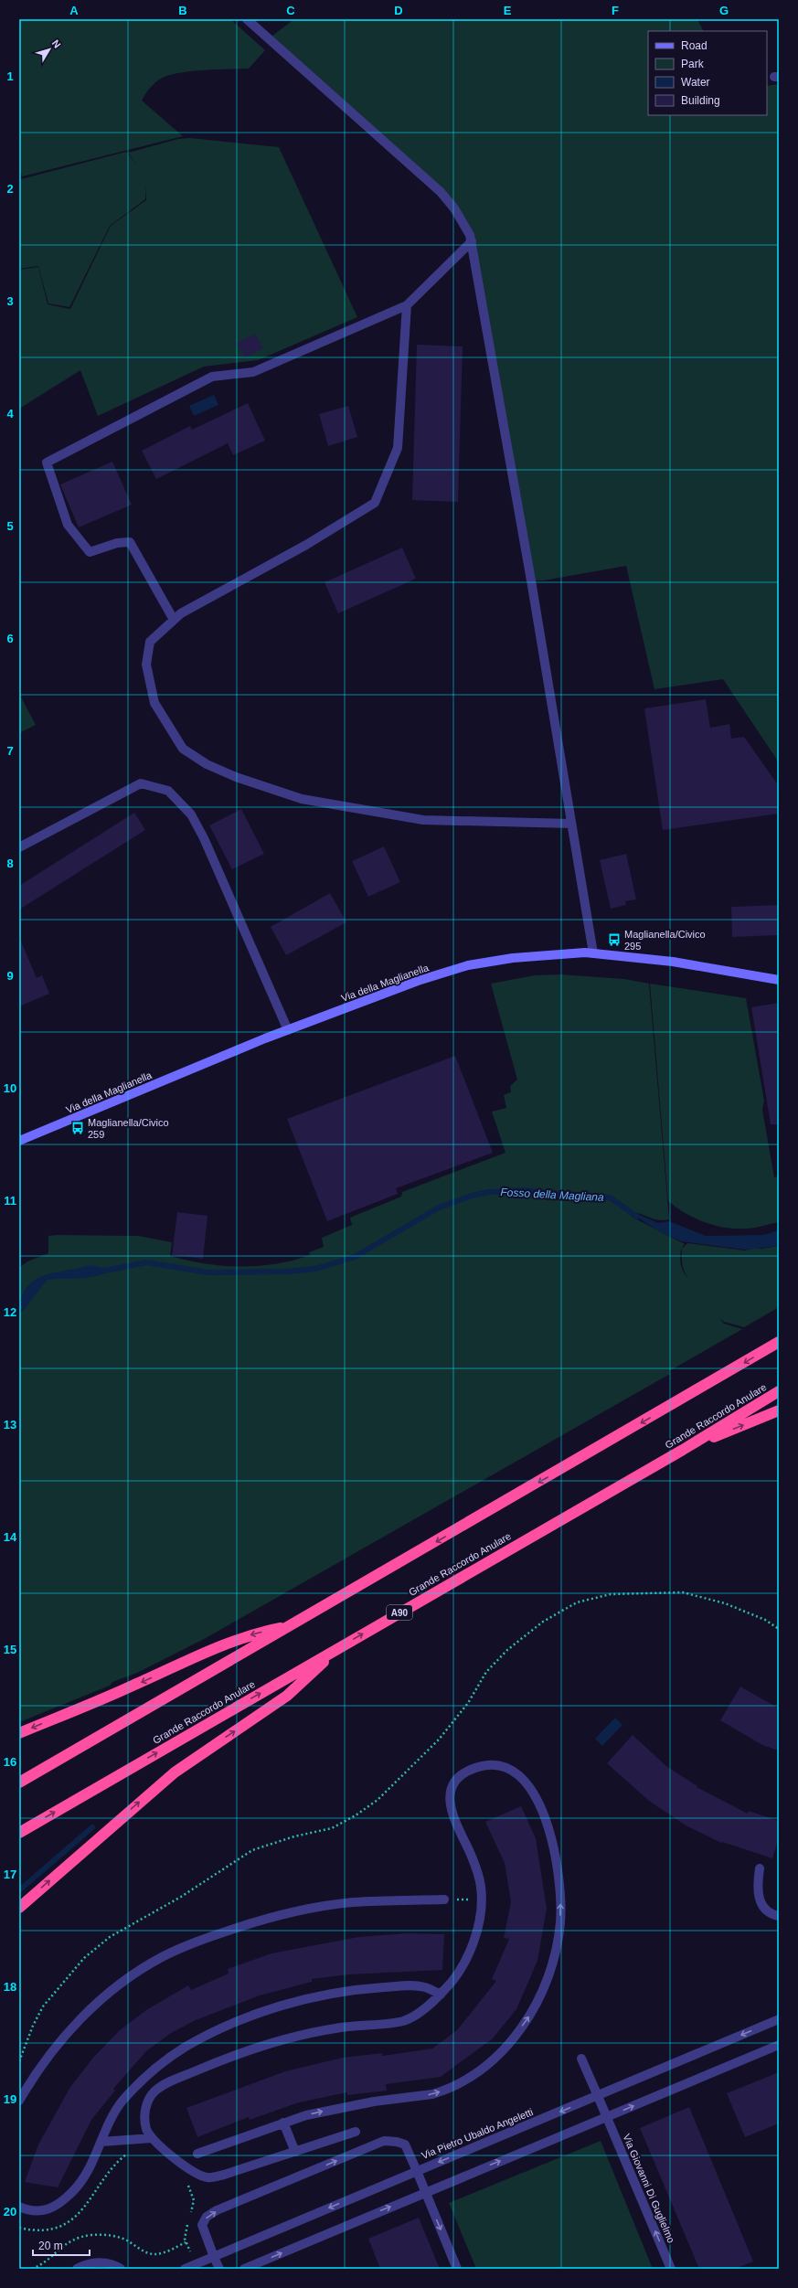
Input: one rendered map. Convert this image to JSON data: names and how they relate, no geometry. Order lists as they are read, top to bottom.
{
  "streets": {
    "highway": ["Grande Raccordo Anulare", "A90"],
    "main road": ["Via della Maglianella"],
    "street": ["Via Pietro Ubaldo Angeletti", "Via Giovanni Di Guglielmo"]
  },
  "crossings": [
    ["Via Pietro Ubaldo Angeletti", "Via Giovanni Di Guglielmo"]
  ],
  "one_way": ["Via Giovanni Di Guglielmo"],
  "water": ["Fosso della Magliana"],
  "places": {
    "bus stop": ["Maglianella/Civico 295", "Maglianella/Civico 259"]
  },
  "legend": [
    "Road",
    "Park",
    "Water",
    "Building"
  ],
  "scale_bar": "20 m",
  "north": "top right",
  "grid": {
    "columns": [
      "A",
      "B",
      "C",
      "D",
      "E",
      "F",
      "G"
    ],
    "rows": [
      "1",
      "2",
      "3",
      "4",
      "5",
      "6",
      "7",
      "8",
      "9",
      "10",
      "11",
      "12",
      "13",
      "14",
      "15",
      "16",
      "17",
      "18",
      "19",
      "20"
    ]
  }
}
